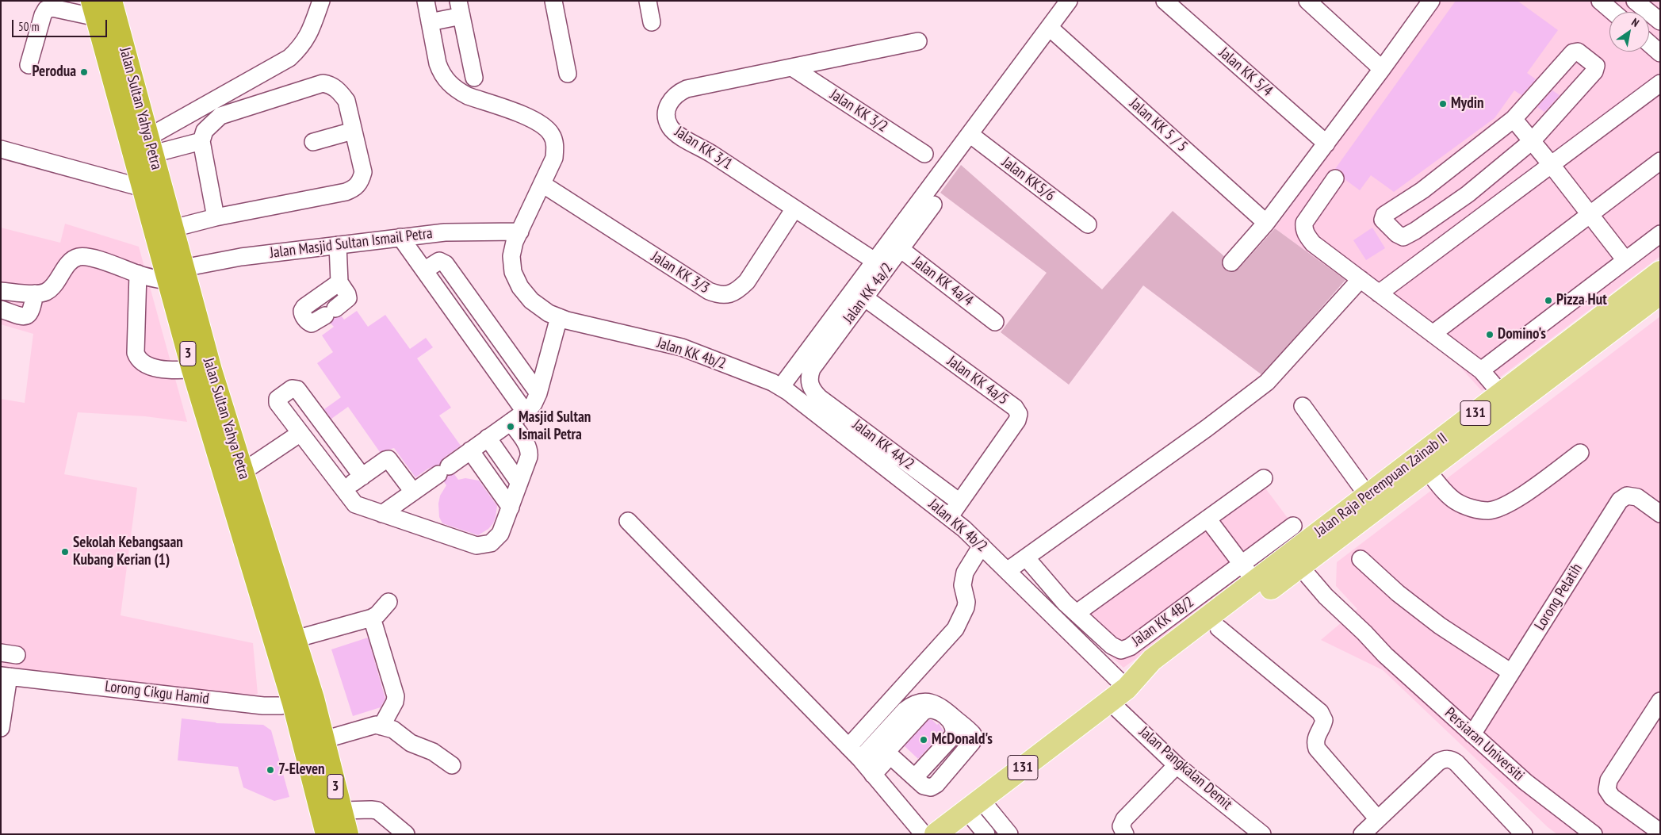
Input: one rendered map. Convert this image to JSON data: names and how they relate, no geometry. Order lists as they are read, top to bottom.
{
  "streets": {
    "highway": ["Jalan Sultan Yahya Petra", "3"],
    "main road": ["131", "Jalan Raja Perempuan Zainab II"],
    "street": [
      "Jalan KK 5/4",
      "Jalan KK 3/2",
      "Jalan KK 5 / 5",
      "Jalan KK 3/1",
      "Jalan KK5/6",
      "Jalan Masjid Sultan Ismail Petra",
      "Jalan KK 3/3",
      "Jalan KK 4a/4",
      "Jalan KK 4a/2",
      "Jalan KK 4b/2",
      "Jalan KK 4a/5",
      "Jalan KK 4A/2",
      "Lorong Pelatih",
      "Jalan KK 4B/2",
      "Lorong Cikgu Hamid",
      "Persiaran Universiti",
      "Jalan Pangkalan Demit"
    ]
  },
  "crossings": [
    ["Jalan Sultan Yahya Petra", "Jalan Masjid Sultan Ismail Petra"],
    ["Jalan Sultan Yahya Petra", "Lorong Cikgu Hamid"],
    ["Jalan KK 3/2", "Jalan KK 3/1"],
    ["Jalan KK 3/1", "Jalan KK 3/3"],
    ["Jalan Masjid Sultan Ismail Petra", "Jalan KK 4b/2"],
    ["Jalan KK 3/3", "Jalan KK 4b/2"],
    ["Jalan KK 4a/4", "Jalan KK 4a/2"],
    ["Jalan KK 4a/2", "Jalan KK 4a/5"],
    ["Jalan KK 4a/2", "Jalan KK 4A/2"],
    ["Jalan KK 4b/2", "Jalan KK 4a/5"],
    ["Jalan KK 4b/2", "Jalan Raja Perempuan Zainab II"],
    ["Jalan KK 4a/5", "Jalan KK 4A/2"],
    ["Jalan Raja Perempuan Zainab II", "Persiaran Universiti"],
    ["Jalan Raja Perempuan Zainab II", "Jalan Pangkalan Demit"],
    ["Lorong Pelatih", "Persiaran Universiti"]
  ],
  "places": [
    "Perodua",
    "Mydin",
    "Pizza Hut",
    "Domino's",
    "Masjid Sultan Ismail Petra",
    "Sekolah Kebangsaan Kubang Kerian (1)",
    "McDonald's",
    "7-Eleven"
  ],
  "scale_bar": "50 m",
  "north": "top right"
}
